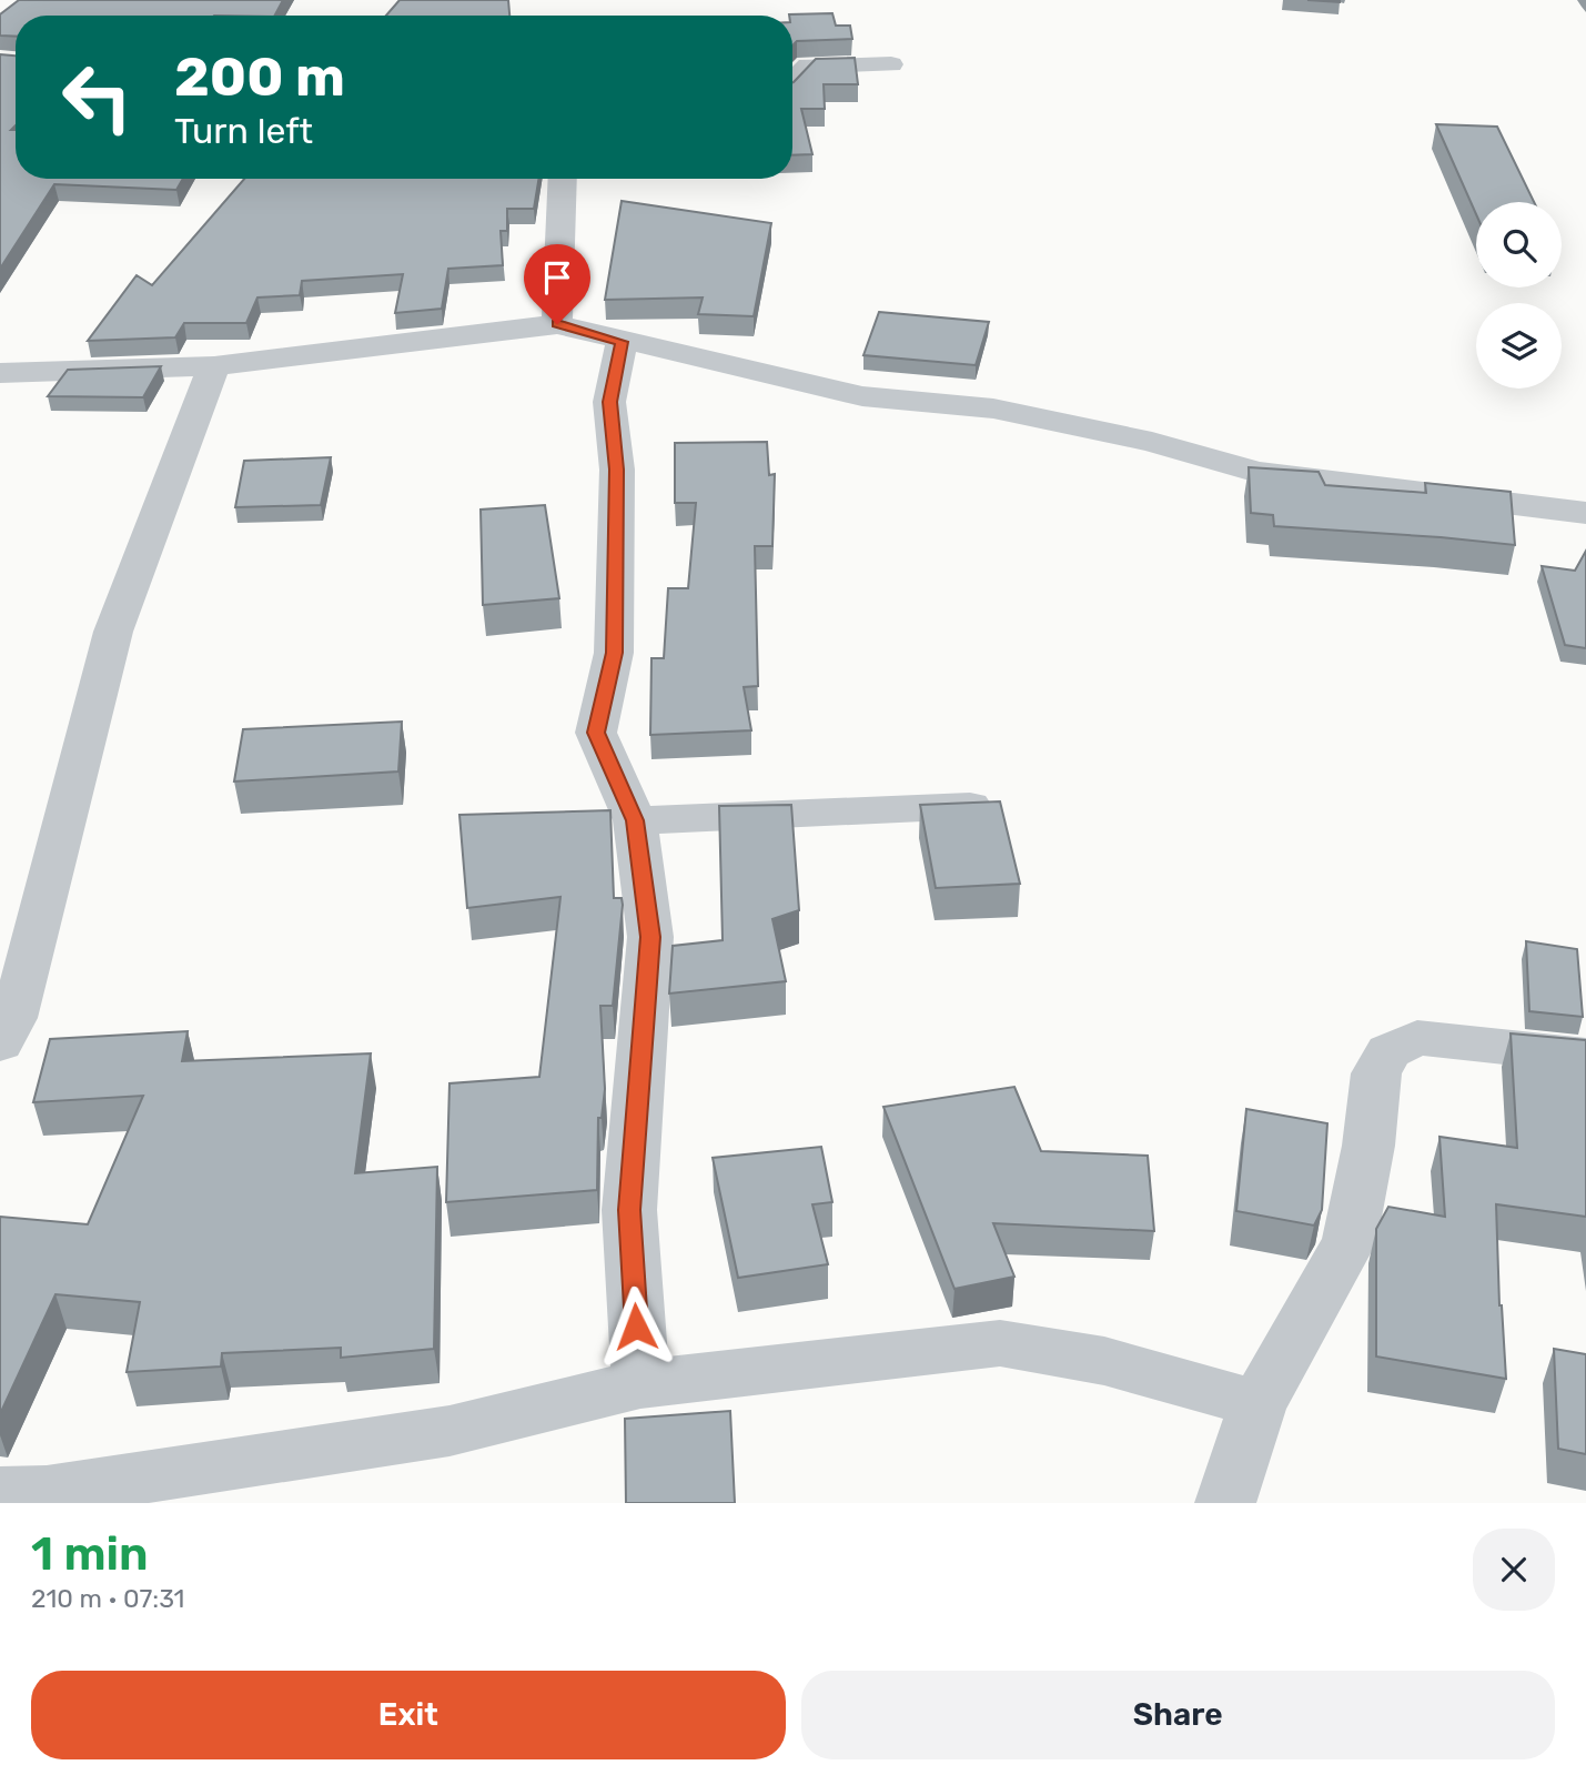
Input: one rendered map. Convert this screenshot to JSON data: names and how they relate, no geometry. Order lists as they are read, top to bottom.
{
  "page": {
    "turn": ["200 m", "Turn left"],
    "heading": ["1 min", "210 m · 07:31"],
    "buttons": ["Exit", "Share"]
  }
}
